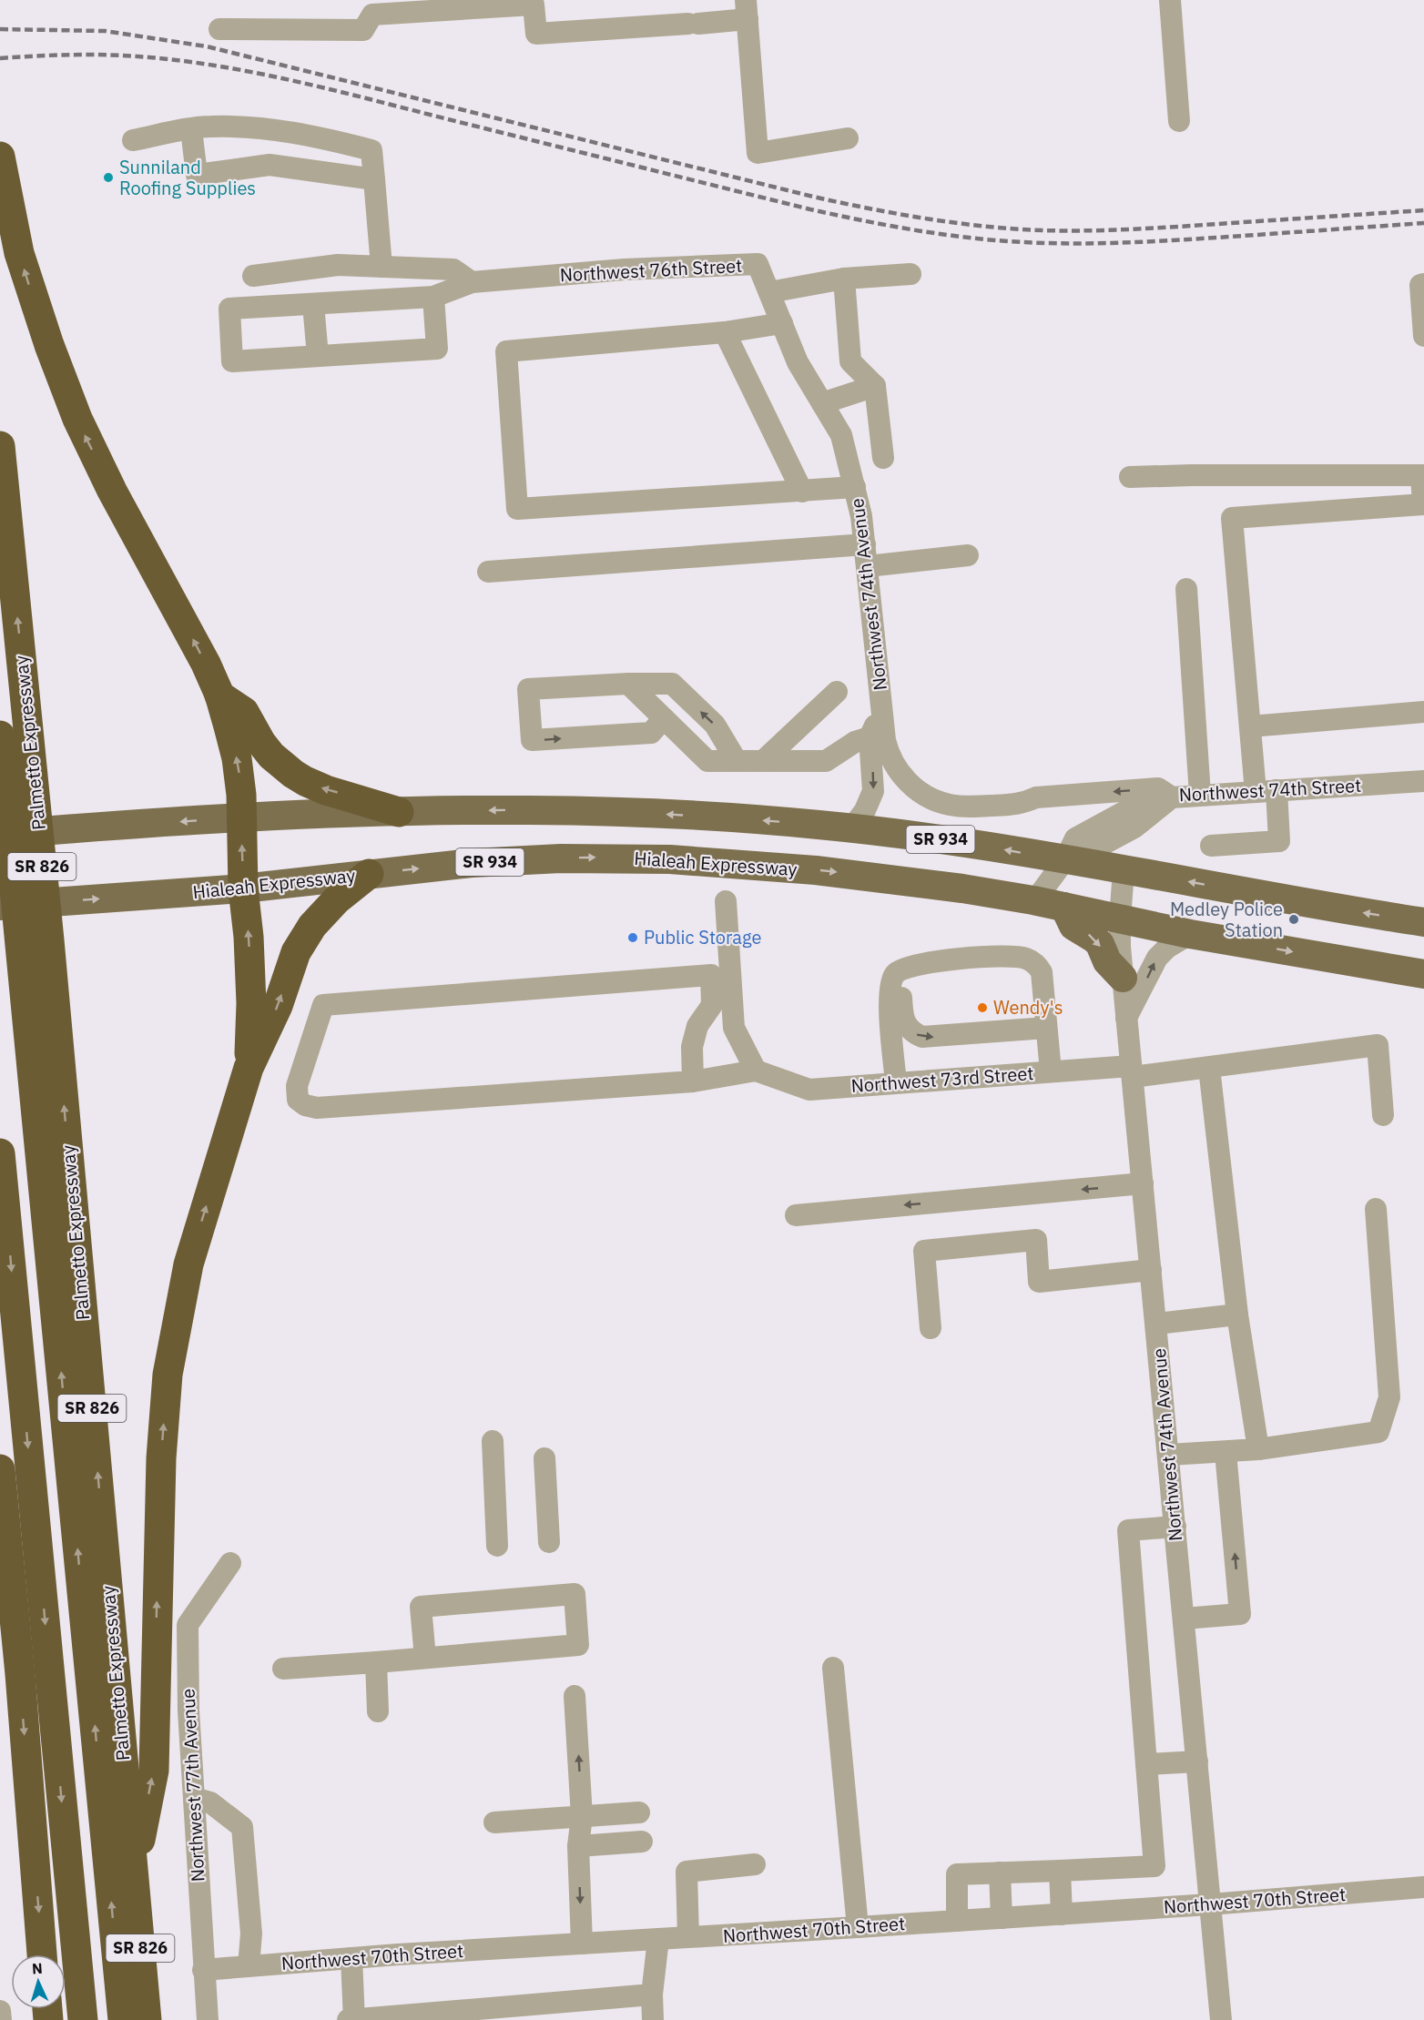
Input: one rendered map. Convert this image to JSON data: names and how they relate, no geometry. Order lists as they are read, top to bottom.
{
  "streets": {
    "highway": ["Palmetto Expressway", "SR 826"],
    "main road": ["SR 934", "Hialeah Expressway"],
    "street": [
      "Northwest 76th Street",
      "Northwest 74th Avenue",
      "Northwest 74th Street",
      "Northwest 73rd Street",
      "Northwest 77th Avenue",
      "Northwest 70th Street"
    ]
  },
  "crossings": [
    ["Northwest 76th Street", "Northwest 74th Avenue"],
    ["Northwest 74th Avenue", "Northwest 74th Street"],
    ["Northwest 74th Avenue", "SR 934"],
    ["Northwest 74th Avenue", "Hialeah Expressway"],
    ["Northwest 74th Avenue", "Northwest 73rd Street"],
    ["Northwest 74th Avenue", "Northwest 70th Street"],
    ["Northwest 77th Avenue", "Northwest 70th Street"]
  ],
  "places": [
    "Sunniland Roofing Supplies",
    "Medley Police Station",
    "Public Storage",
    "Wendy's"
  ],
  "north": "top"
}
